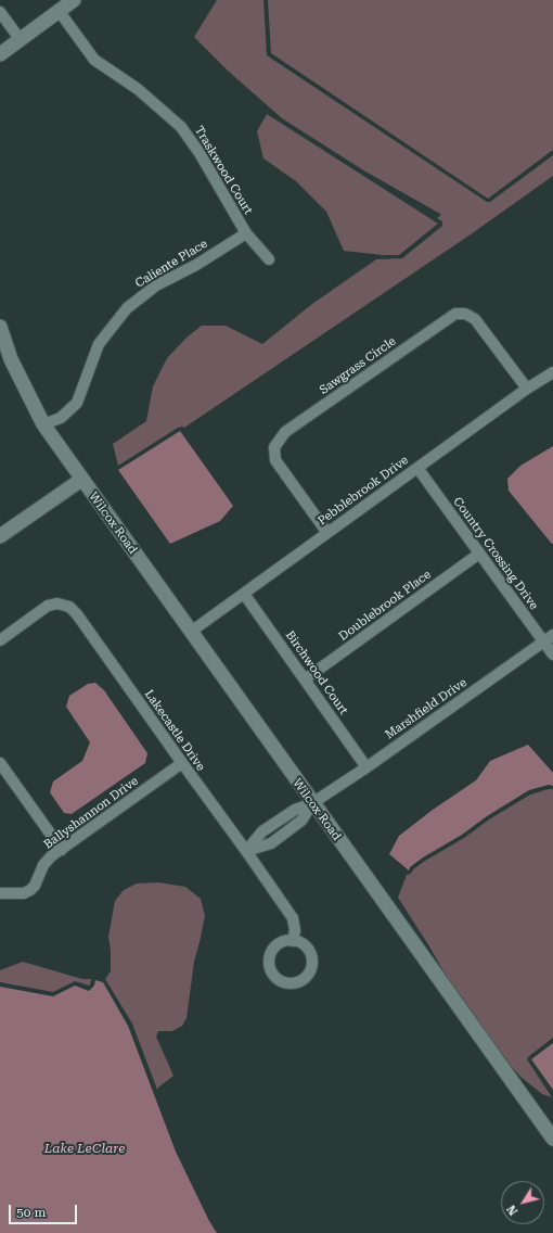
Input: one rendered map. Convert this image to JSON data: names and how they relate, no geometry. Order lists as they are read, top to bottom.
{
  "streets": {
    "street": [
      "Traskwood Court",
      "Caliente Place",
      "Sawgrass Circle",
      "Pebblebrook Drive",
      "Wilcox Road",
      "Country Crossing Drive",
      "Doublebrook Place",
      "Birchwood Court",
      "Marshfield Drive",
      "Lakecastle Drive",
      "Ballyshannon Drive"
    ]
  },
  "crossings": [
    ["Traskwood Court", "Caliente Place"],
    ["Caliente Place", "Wilcox Road"],
    ["Sawgrass Circle", "Pebblebrook Drive"],
    ["Pebblebrook Drive", "Wilcox Road"],
    ["Pebblebrook Drive", "Country Crossing Drive"],
    ["Pebblebrook Drive", "Birchwood Court"],
    ["Wilcox Road", "Marshfield Drive"],
    ["Country Crossing Drive", "Doublebrook Place"],
    ["Country Crossing Drive", "Marshfield Drive"],
    ["Doublebrook Place", "Birchwood Court"],
    ["Birchwood Court", "Marshfield Drive"],
    ["Marshfield Drive", "Lakecastle Drive"],
    ["Lakecastle Drive", "Ballyshannon Drive"]
  ],
  "water": ["Lake LeClare"],
  "scale_bar": "50 m",
  "north": "bottom left"
}
